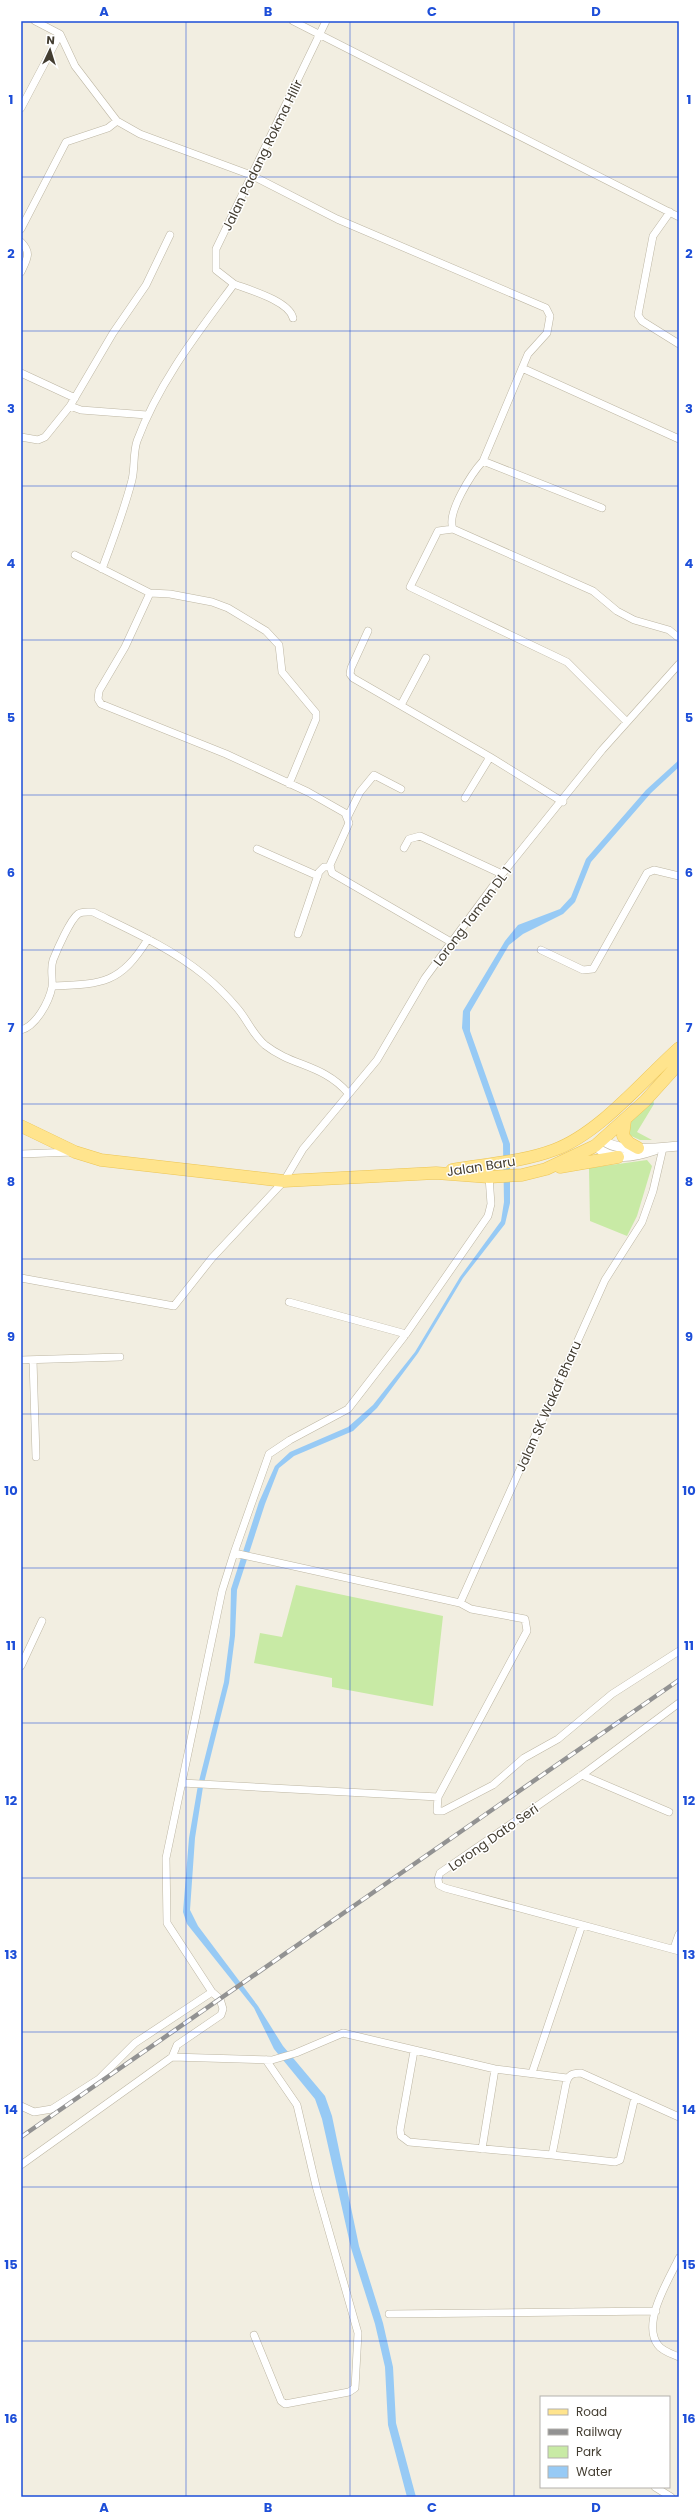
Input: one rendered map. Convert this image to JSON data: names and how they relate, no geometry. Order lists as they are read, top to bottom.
{
  "streets": {
    "main road": ["Jalan Baru"],
    "street": [
      "Jalan Padang Rokma Hilir",
      "Lorong Taman DL 1",
      "Jalan SK Wakaf Bharu",
      "Lorong Dato Seri"
    ]
  },
  "legend": [
    "Road",
    "Railway",
    "Park",
    "Water"
  ],
  "north": "top",
  "grid": {
    "columns": [
      "A",
      "B",
      "C",
      "D"
    ],
    "rows": [
      "1",
      "2",
      "3",
      "4",
      "5",
      "6",
      "7",
      "8",
      "9",
      "10",
      "11",
      "12",
      "13",
      "14",
      "15",
      "16"
    ]
  }
}
